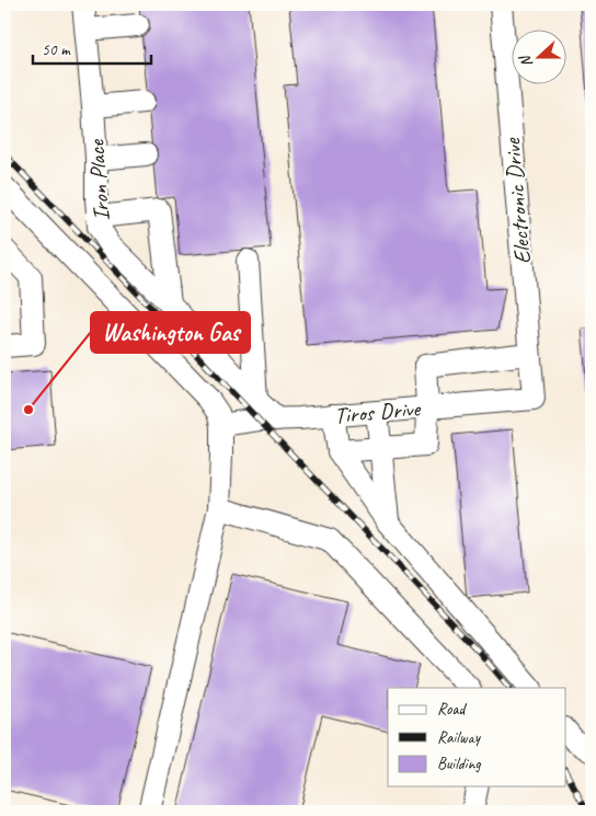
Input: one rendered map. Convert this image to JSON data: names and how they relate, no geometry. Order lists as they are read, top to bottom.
{
  "streets": {
    "street": ["Iron Place", "Electronic Drive", "Tiros Drive"]
  },
  "crossings": [
    ["Iron Place", "Tiros Drive"],
    ["Electronic Drive", "Tiros Drive"]
  ],
  "places": ["Washington Gas"],
  "legend": ["Road", "Railway", "Building"],
  "scale_bar": "50 m",
  "north": "left"
}
